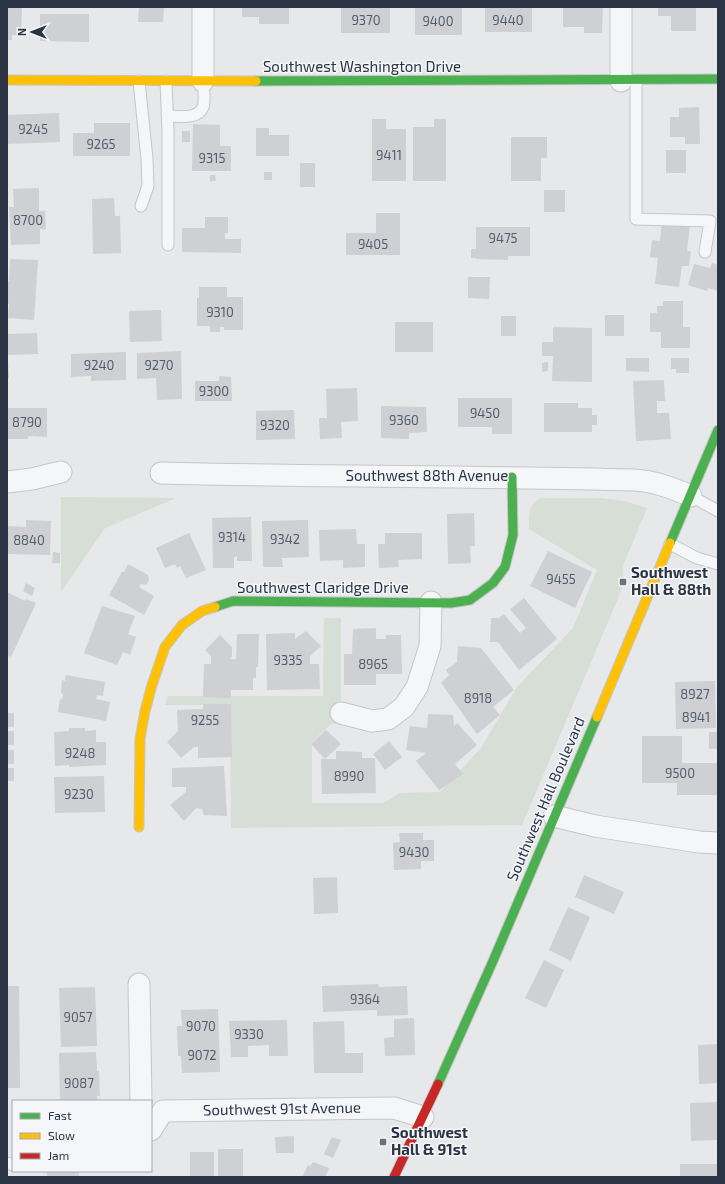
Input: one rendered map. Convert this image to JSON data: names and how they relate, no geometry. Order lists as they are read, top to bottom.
{
  "streets": {
    "street": [
      "Southwest Washington Drive",
      "Southwest 88th Avenue",
      "Southwest Claridge Drive",
      "Southwest Hall Boulevard",
      "Southwest 91st Avenue"
    ]
  },
  "crossings": [
    ["Southwest 88th Avenue", "Southwest Claridge Drive"],
    ["Southwest 88th Avenue", "Southwest Hall Boulevard"],
    ["Southwest Hall Boulevard", "Southwest 91st Avenue"]
  ],
  "places": {
    "transit": ["Southwest Hall & 88th", "Southwest Hall & 91st"]
  },
  "house_numbers": [
    "9370",
    "9440",
    "9400",
    "9245",
    "9265",
    "9411",
    "9315",
    "8700",
    "9475",
    "9405",
    "9310",
    "9240",
    "9270",
    "9300",
    "9450",
    "9360",
    "8790",
    "9320",
    "9314",
    "9342",
    "8840",
    "9455",
    "9335",
    "8965",
    "8927",
    "8918",
    "8941",
    "9255",
    "9248",
    "9500",
    "8990",
    "9230",
    "9430",
    "9364",
    "9057",
    "9070",
    "9330",
    "9072",
    "9087"
  ],
  "legend": ["Fast", "Slow", "Jam"],
  "north": "left"
}
